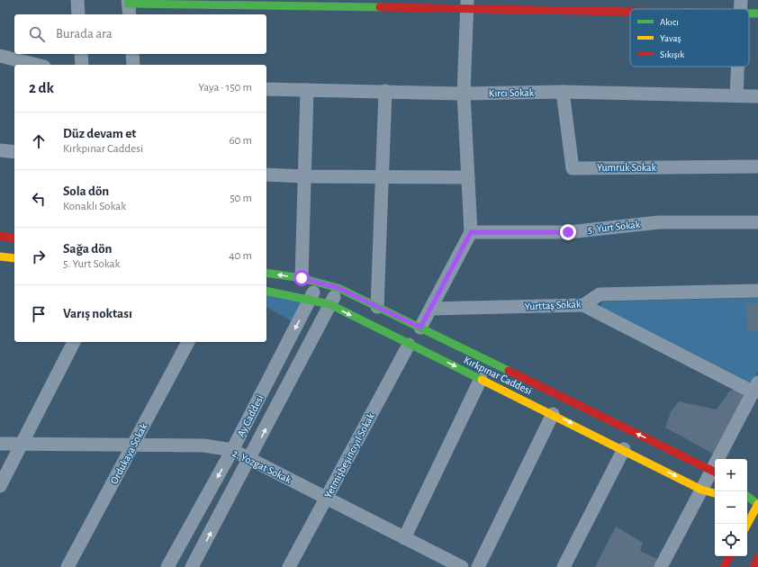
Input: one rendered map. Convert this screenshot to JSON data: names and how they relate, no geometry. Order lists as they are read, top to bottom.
{
  "streets": {
    "main road": ["Kırkpınar Caddesi"],
    "street": [
      "Kırcı Sokak",
      "Yumruk Sokak",
      "5. Yurt Sokak",
      "Yurttaş Sokak",
      "Ay Caddesi",
      "Ordukaya Sokak",
      "Yetmişbeşinciyıl Sokak",
      "2. Yozgat Sokak"
    ]
  },
  "crossings": [
    ["Kırcı Sokak", "Yumruk Sokak"],
    ["Kırkpınar Caddesi", "Ay Caddesi"],
    ["Kırkpınar Caddesi", "Yetmişbeşinciyıl Sokak"],
    ["Ay Caddesi", "2. Yozgat Sokak"],
    ["Ordukaya Sokak", "2. Yozgat Sokak"],
    ["Yetmişbeşinciyıl Sokak", "2. Yozgat Sokak"]
  ],
  "legend": ["Akıcı", "Yavaş", "Sıkışık"],
  "page": {
    "search": "Burada ara",
    "heading": ["2 dk", "Yaya · 150 m"],
    "list": [
      ["Düz devam et", "Kırkpınar Caddesi", "60 m"],
      ["Sola dön", "Konaklı Sokak", "50 m"],
      ["Sağa dön", "5. Yurt Sokak", "40 m"],
      "Varış noktası"
    ],
    "map_buttons": ["+", "−"]
  }
}
